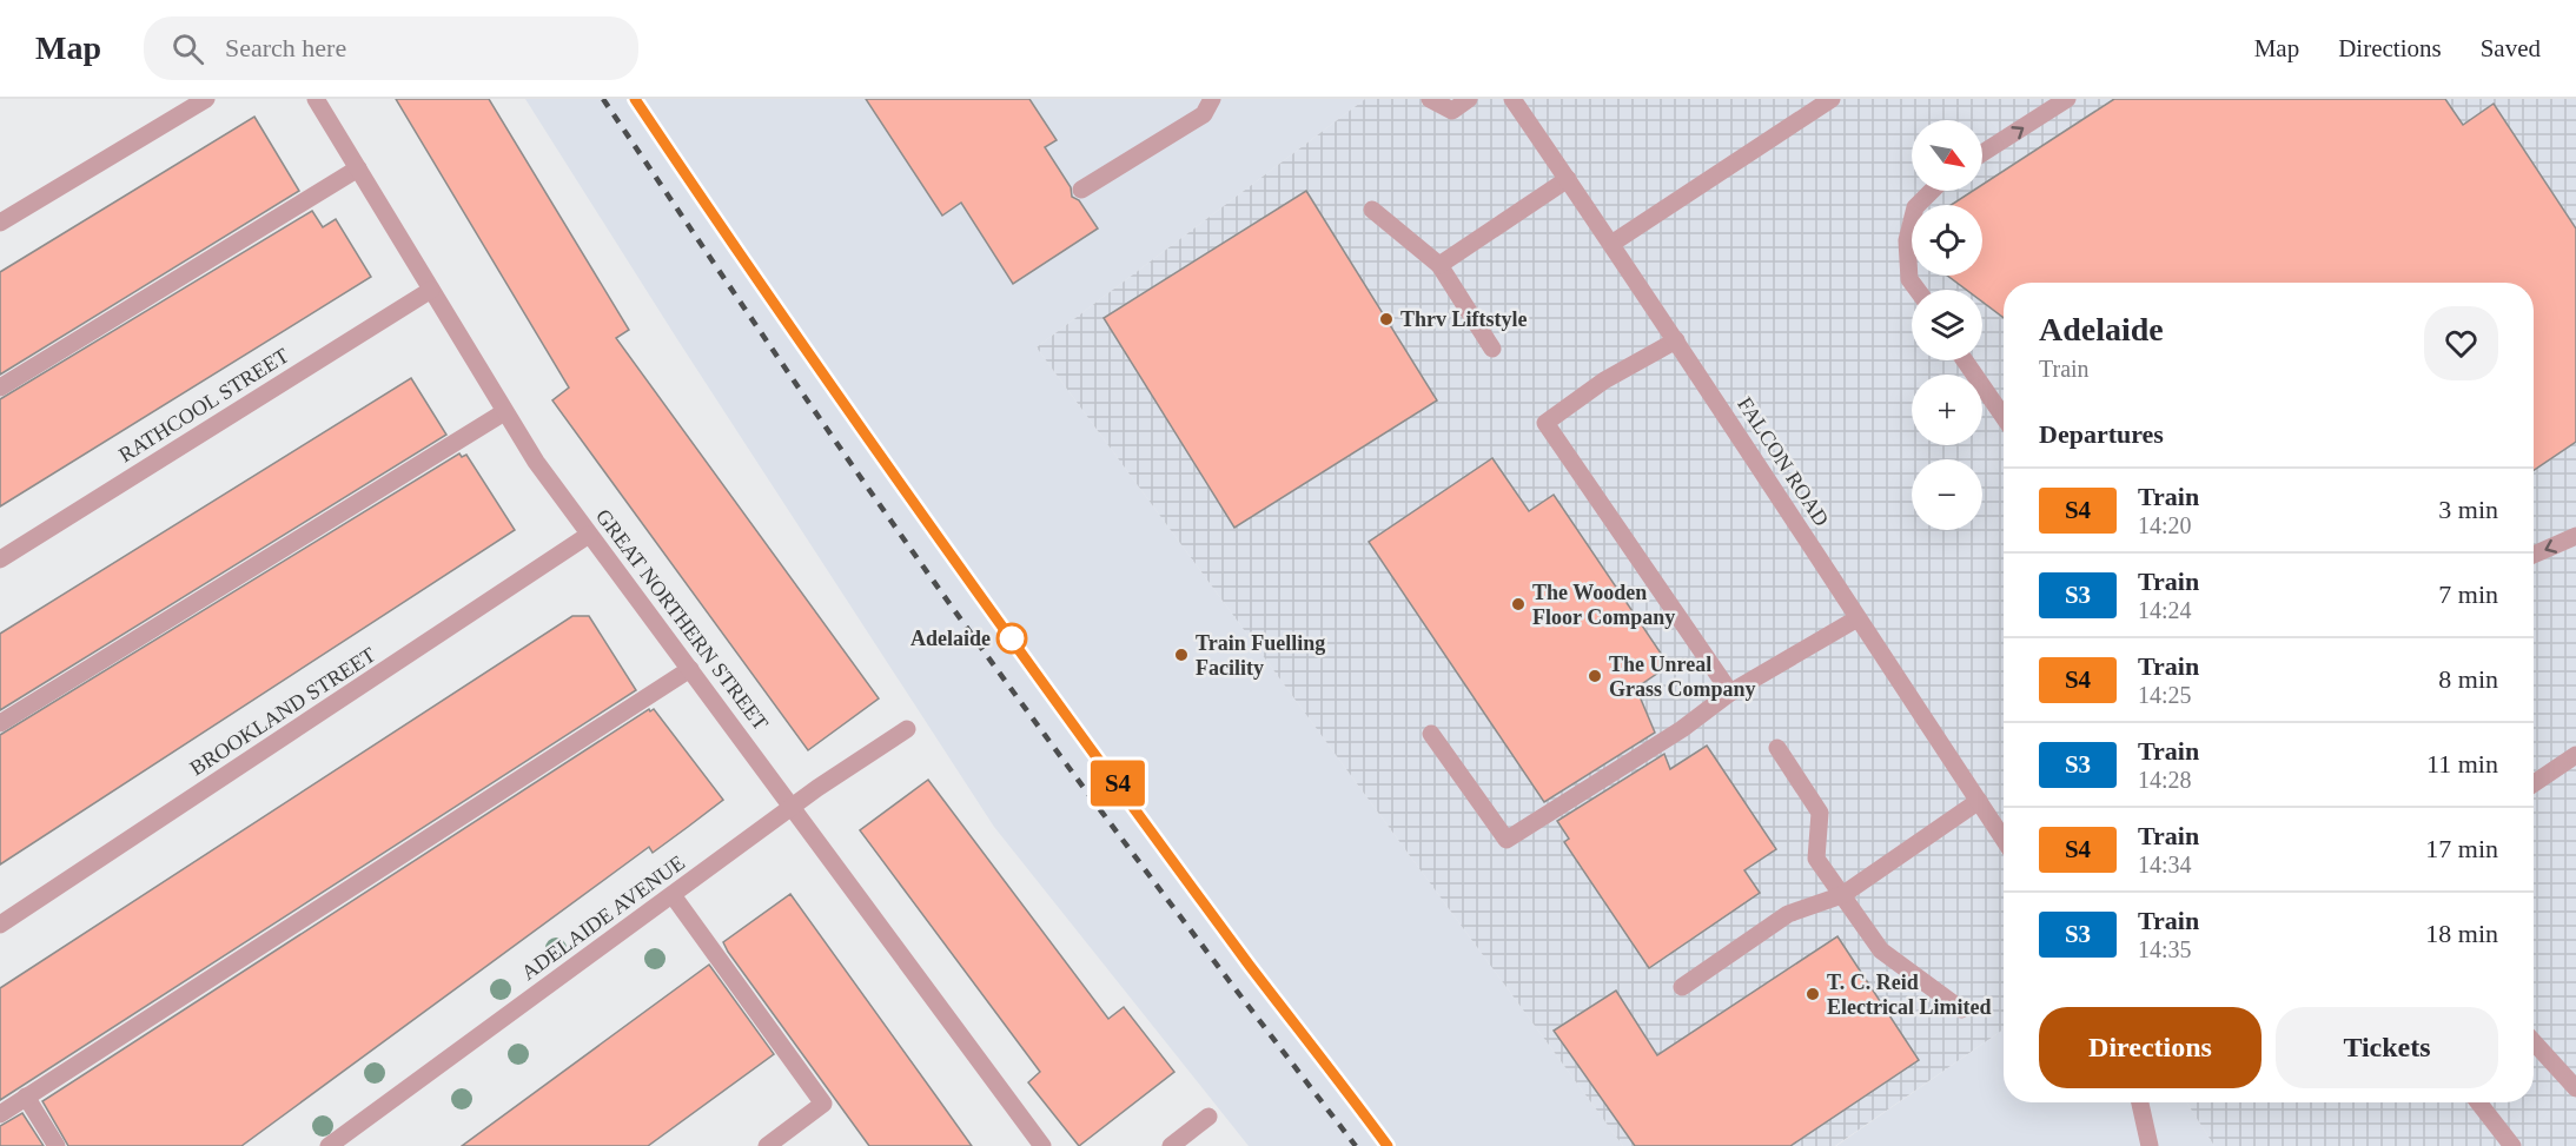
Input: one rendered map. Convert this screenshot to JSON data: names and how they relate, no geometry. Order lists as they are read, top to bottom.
{
  "streets": {
    "street": [
      "RATHCOOL STREET",
      "FALCON ROAD",
      "GREAT NORTHERN STREET",
      "BROOKLAND STREET",
      "ADELAIDE AVENUE"
    ]
  },
  "crossings": [
    ["RATHCOOL STREET", "GREAT NORTHERN STREET"],
    ["GREAT NORTHERN STREET", "BROOKLAND STREET"],
    ["GREAT NORTHERN STREET", "ADELAIDE AVENUE"]
  ],
  "places": [
    "Thrv Liftstyle",
    "The Wooden Floor Company",
    "Adelaide",
    "Train Fuelling Facility",
    "The Unreal Grass Company",
    "T. C. Reid Electrical Limited"
  ],
  "north": "bottom right",
  "page": {
    "header": "Map",
    "search": "Search here",
    "nav": ["Map", "Directions", "Saved"],
    "on_map": "S4",
    "map_buttons": ["+", "−"],
    "heading": [
      ["Adelaide", "Train"],
      "Departures"
    ],
    "list": [
      {
        "mark": "S4",
        "name": "Train",
        "note": "14:20",
        "value": "3 min"
      },
      {
        "mark": "S3",
        "name": "Train",
        "note": "14:24",
        "value": "7 min"
      },
      {
        "mark": "S4",
        "name": "Train",
        "note": "14:25",
        "value": "8 min"
      },
      {
        "mark": "S3",
        "name": "Train",
        "note": "14:28",
        "value": "11 min"
      },
      {
        "mark": "S4",
        "name": "Train",
        "note": "14:34",
        "value": "17 min"
      },
      {
        "mark": "S3",
        "name": "Train",
        "note": "14:35",
        "value": "18 min"
      }
    ],
    "buttons": ["Directions", "Tickets"]
  }
}
